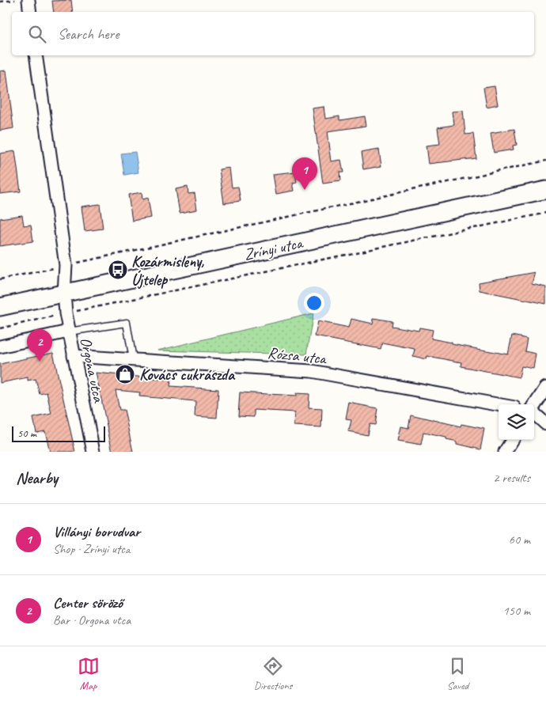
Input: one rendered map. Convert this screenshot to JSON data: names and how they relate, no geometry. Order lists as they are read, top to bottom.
{
  "streets": {
    "main road": ["Zrínyi utca"],
    "street": ["Rózsa utca", "Orgona utca"]
  },
  "crossings": [
    ["Zrínyi utca", "Orgona utca"],
    ["Rózsa utca", "Orgona utca"]
  ],
  "places": {
    "bus stop": ["Kozármisleny, Újtelep"],
    "shop": ["Kovács cukrászda"]
  },
  "scale_bar": "50 m",
  "page": {
    "search": "Search here",
    "pins": ["1", "2"],
    "scale": "50 m",
    "heading": ["Nearby", "2 results"],
    "list": [
      {
        "mark": "1",
        "name": "Villányi borudvar",
        "note": "Shop · Zrínyi utca",
        "value": "60 m"
      },
      {
        "mark": "2",
        "name": "Center söröző",
        "note": "Bar · Orgona utca",
        "value": "150 m"
      }
    ],
    "nav": ["Map", "Directions", "Saved"]
  }
}
